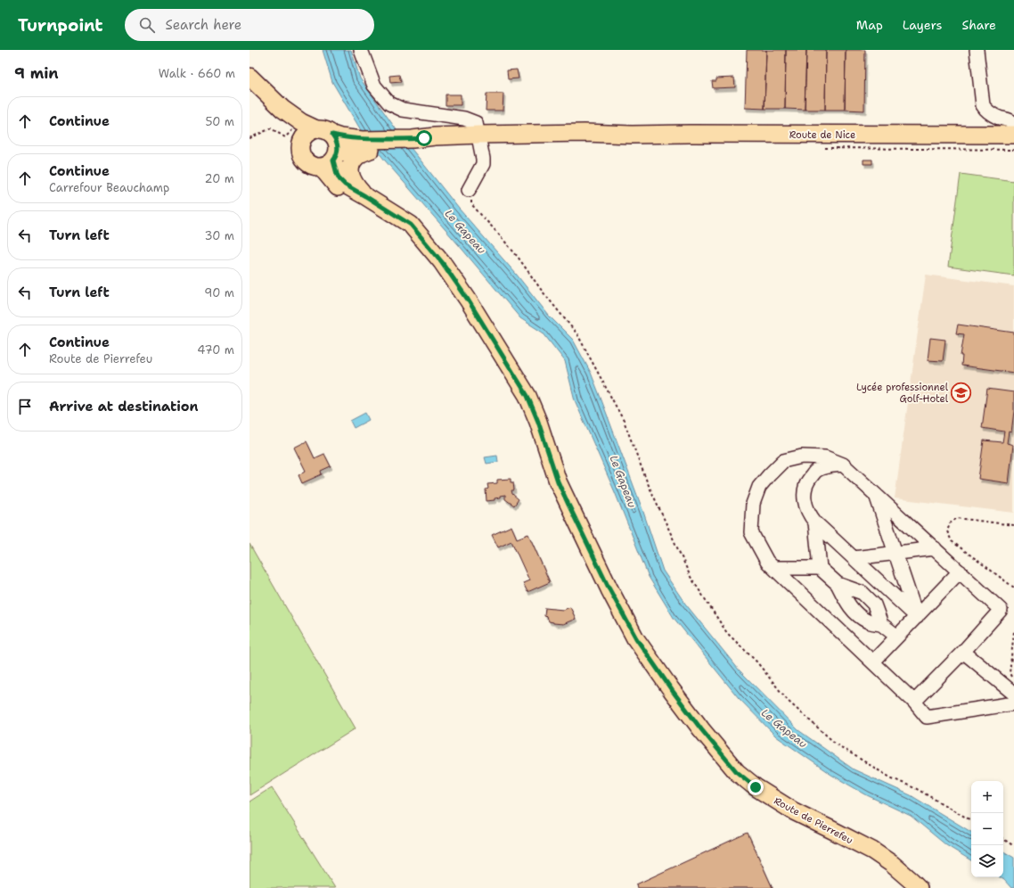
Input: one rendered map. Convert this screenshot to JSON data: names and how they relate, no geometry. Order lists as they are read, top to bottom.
{
  "streets": {
    "main road": ["Route de Nice", "Route de Pierrefeu"]
  },
  "water": ["Le Gapeau"],
  "places": {
    "school or university": ["Lycée professionnel Golf-Hotel"]
  },
  "page": {
    "header": "Turnpoint",
    "search": "Search here",
    "nav": ["Map", "Layers", "Share"],
    "heading": ["9 min", "Walk · 660 m"],
    "list": [
      ["Continue", "50 m"],
      ["Continue", "Carrefour Beauchamp", "20 m"],
      ["Turn left", "30 m"],
      ["Turn left", "90 m"],
      ["Continue", "Route de Pierrefeu", "470 m"],
      "Arrive at destination"
    ],
    "map_buttons": ["+", "−"]
  }
}
